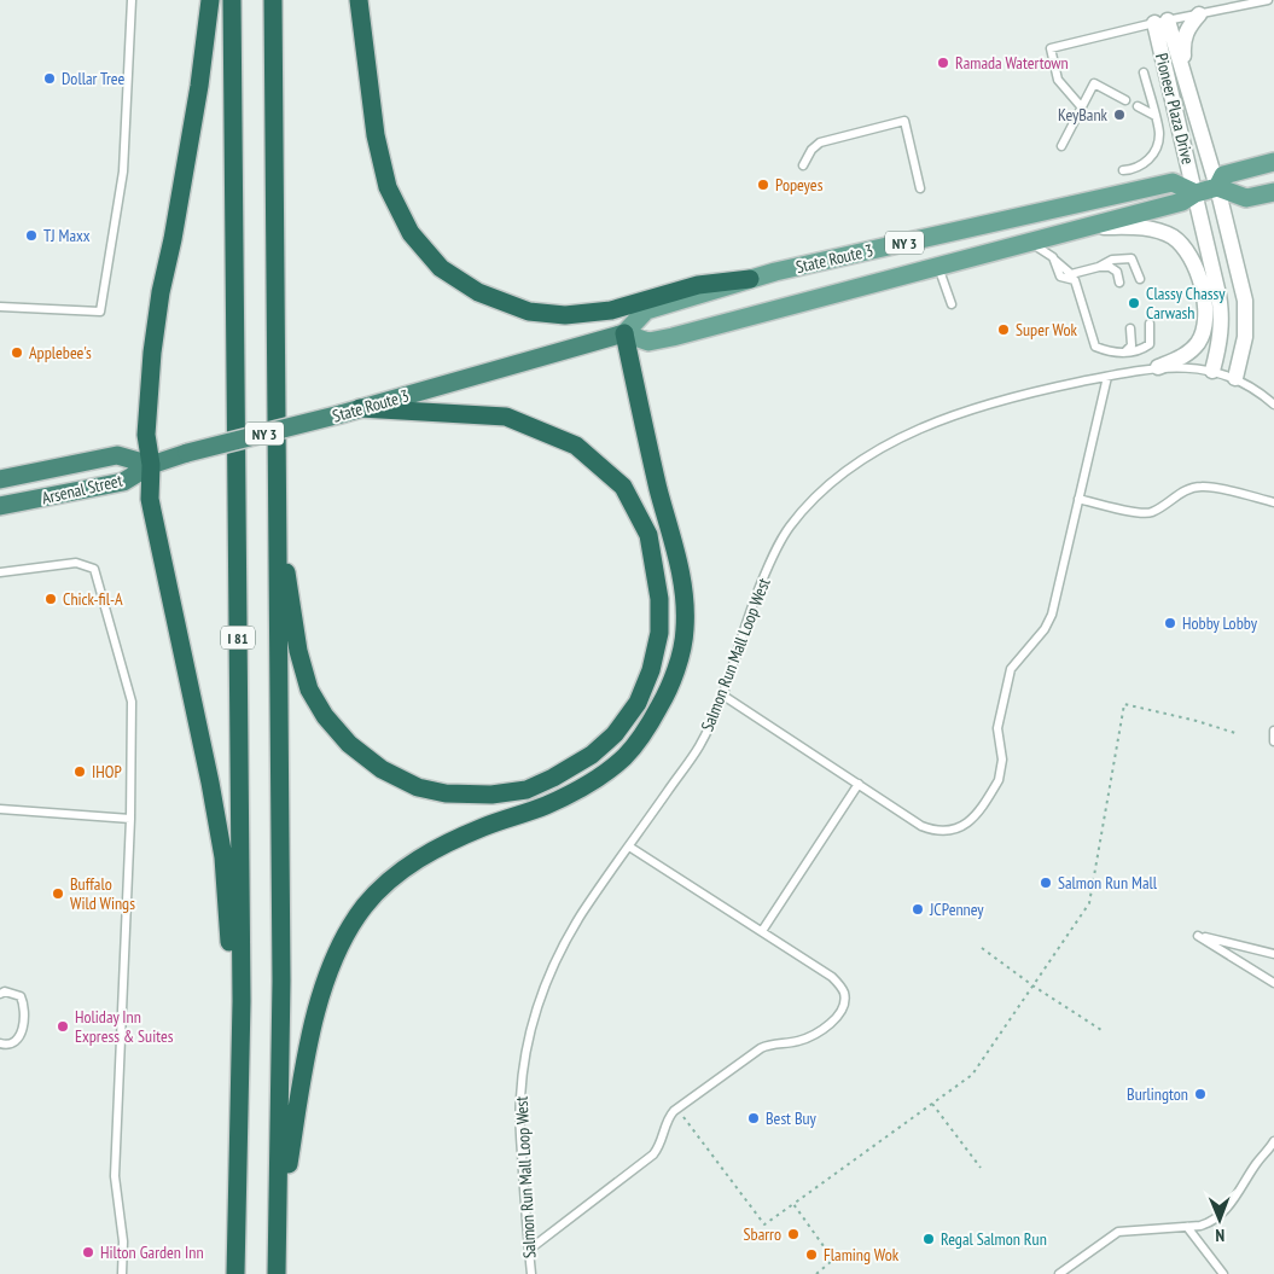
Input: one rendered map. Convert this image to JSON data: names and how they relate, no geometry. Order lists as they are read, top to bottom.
{
  "streets": {
    "highway": [
      "NY 3",
      "State Route 3",
      "Arsenal Street",
      "I 81"
    ],
    "street": ["Pioneer Plaza Drive"],
    "lane": ["Salmon Run Mall Loop West"]
  },
  "crossings": [
    ["Pioneer Plaza Drive", "State Route 3"],
    ["Pioneer Plaza Drive", "Salmon Run Mall Loop West"],
    ["State Route 3", "Arsenal Street"]
  ],
  "places": [
    "Ramada Watertown",
    "Dollar Tree",
    "KeyBank",
    "Popeyes",
    "TJ Maxx",
    "Classy Chassy Carwash",
    "Super Wok",
    "Applebee's",
    "Chick-fil-A",
    "Hobby Lobby",
    "IHOP",
    "Salmon Run Mall",
    "Buffalo Wild Wings",
    "JCPenney",
    "Holiday Inn Express & Suites",
    "Burlington",
    "Best Buy",
    "Sbarro",
    "Regal Salmon Run",
    "Hilton Garden Inn",
    "Flaming Wok"
  ],
  "north": "bottom"
}
